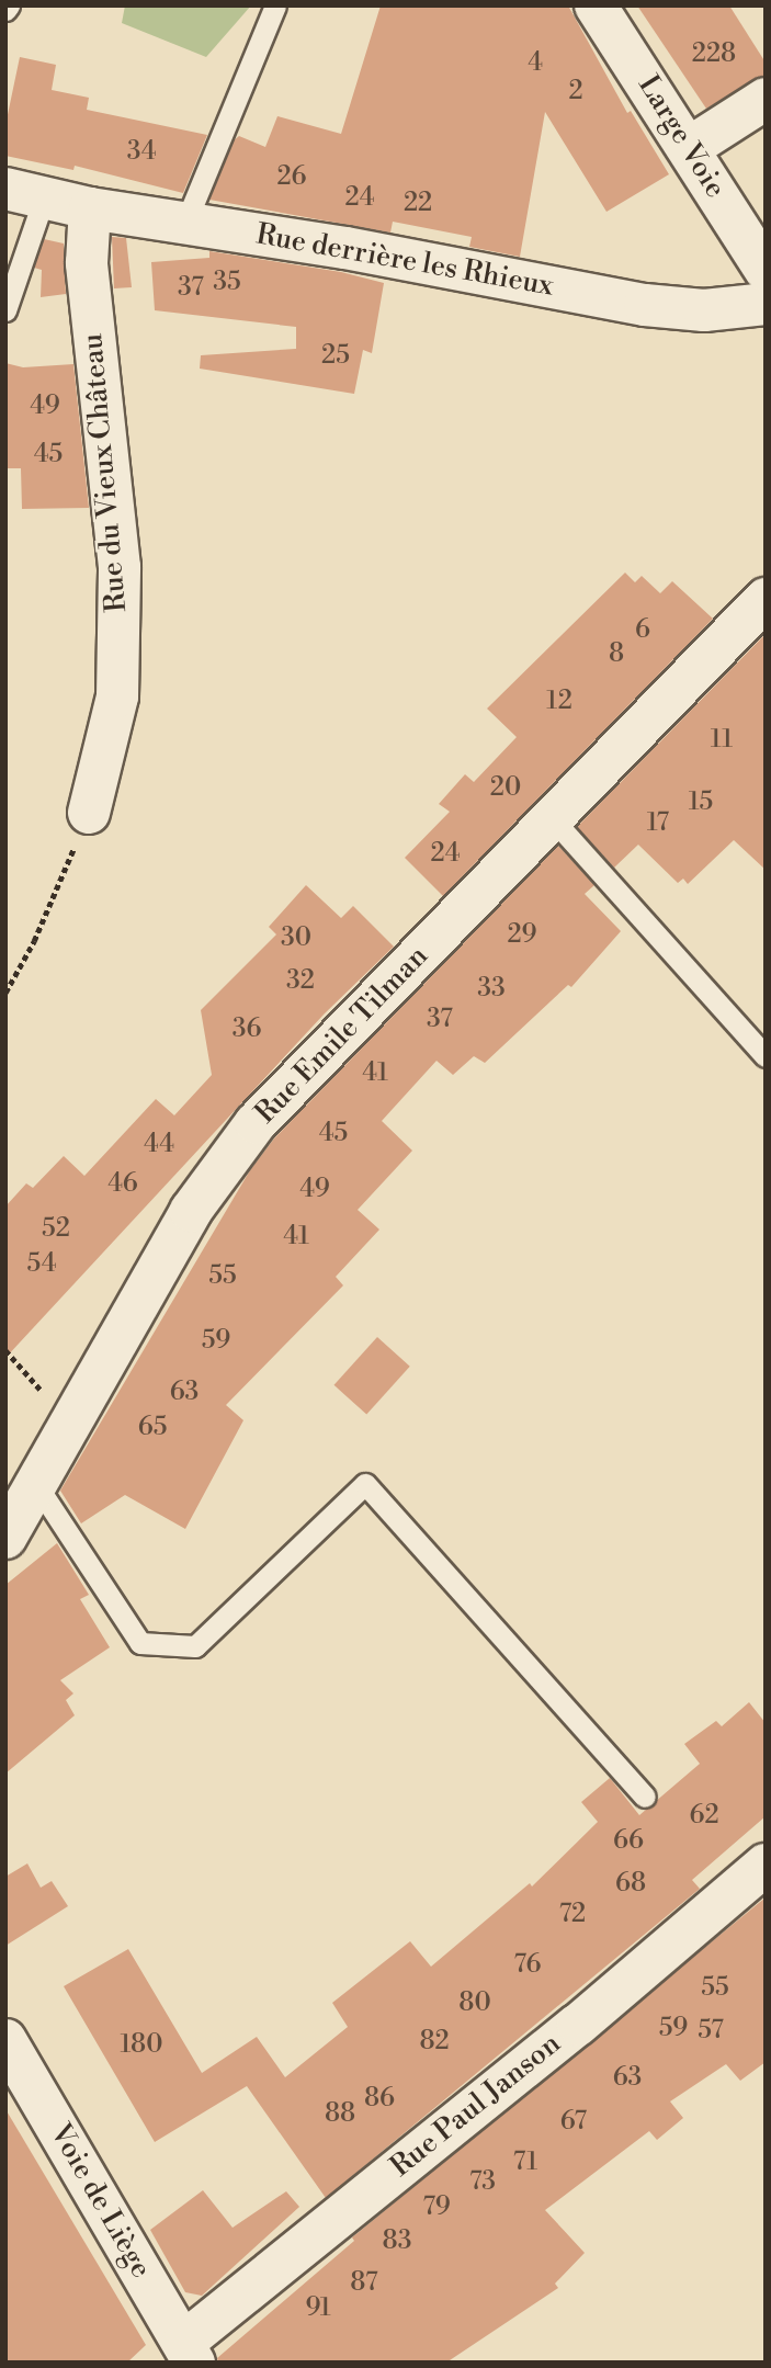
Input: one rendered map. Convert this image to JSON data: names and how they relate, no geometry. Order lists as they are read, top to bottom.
{
  "streets": {
    "street": [
      "Large Voie",
      "Rue derrière les Rhieux",
      "Rue du Vieux Château",
      "Rue Emile Tilman",
      "Rue Paul Janson",
      "Voie de Liège"
    ]
  },
  "crossings": [
    ["Rue derrière les Rhieux", "Rue du Vieux Château"],
    ["Rue Paul Janson", "Voie de Liège"]
  ],
  "house_numbers": [
    "228",
    "4",
    "2",
    "34",
    "26",
    "24",
    "22",
    "35",
    "37",
    "25",
    "49",
    "45",
    "6",
    "8",
    "12",
    "11",
    "20",
    "15",
    "17",
    "24",
    "29",
    "30",
    "32",
    "33",
    "37",
    "36",
    "41",
    "45",
    "44",
    "46",
    "49",
    "52",
    "41",
    "54",
    "55",
    "59",
    "63",
    "65",
    "62",
    "66",
    "68",
    "72",
    "76",
    "55",
    "80",
    "59",
    "57",
    "82",
    "180",
    "63",
    "86",
    "88",
    "67",
    "71",
    "73",
    "79",
    "83",
    "87",
    "91"
  ]
}
